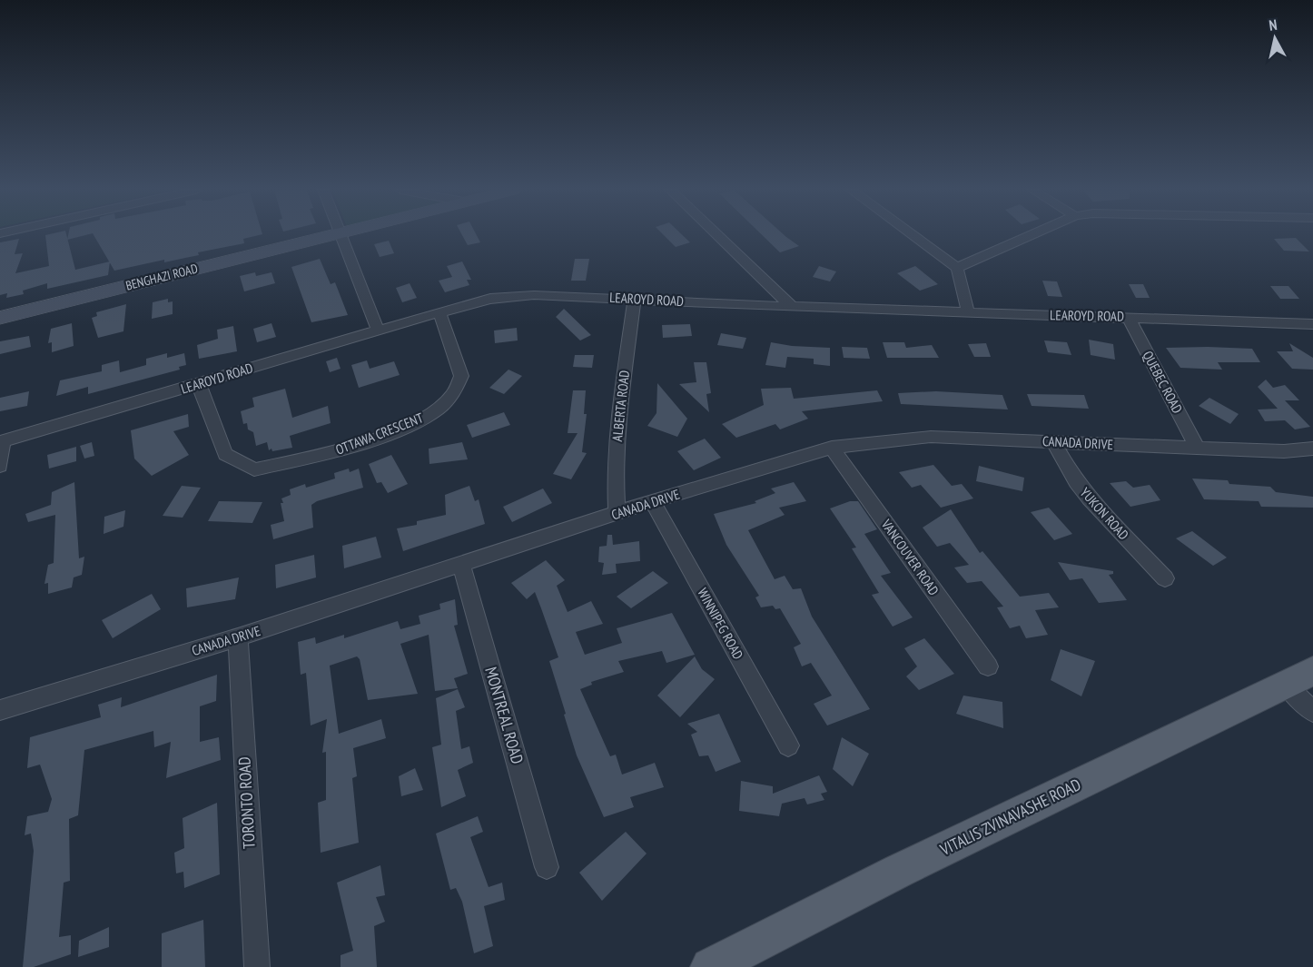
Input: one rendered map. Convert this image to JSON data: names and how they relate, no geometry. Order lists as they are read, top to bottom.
{
  "streets": {
    "main road": ["VITALIS ZVINAVASHE ROAD"],
    "street": [
      "BENGHAZI ROAD",
      "LEAROYD ROAD",
      "QUEBEC ROAD",
      "ALBERTA ROAD",
      "OTTAWA CRESCENT",
      "CANADA DRIVE",
      "YUKON ROAD",
      "VANCOUVER ROAD",
      "WINNIPEG ROAD",
      "MONTREAL ROAD",
      "TORONTO ROAD"
    ]
  },
  "crossings": [
    ["LEAROYD ROAD", "QUEBEC ROAD"],
    ["LEAROYD ROAD", "ALBERTA ROAD"],
    ["LEAROYD ROAD", "OTTAWA CRESCENT"],
    ["QUEBEC ROAD", "CANADA DRIVE"],
    ["ALBERTA ROAD", "CANADA DRIVE"],
    ["CANADA DRIVE", "YUKON ROAD"],
    ["CANADA DRIVE", "VANCOUVER ROAD"],
    ["CANADA DRIVE", "WINNIPEG ROAD"],
    ["CANADA DRIVE", "MONTREAL ROAD"],
    ["CANADA DRIVE", "TORONTO ROAD"]
  ],
  "north": "top"
}
